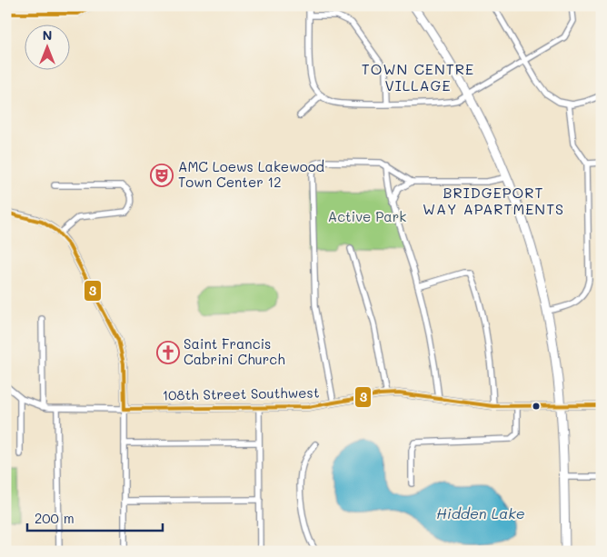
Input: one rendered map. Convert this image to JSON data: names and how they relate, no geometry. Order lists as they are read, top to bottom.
{
  "streets": {
    "street": ["108th Street Southwest"]
  },
  "districts": ["TOWN CENTRE VILLAGE", "BRIDGEPORT WAY APARTMENTS"],
  "water": ["Hidden Lake"],
  "parks": ["Active Park"],
  "places": {
    "theatre": ["AMC Loews Lakewood Town Center 12"],
    "church": ["Saint Francis Cabrini Church"]
  },
  "lines": ["transit line 3"],
  "scale_bar": "200 m",
  "north": "top"
}
